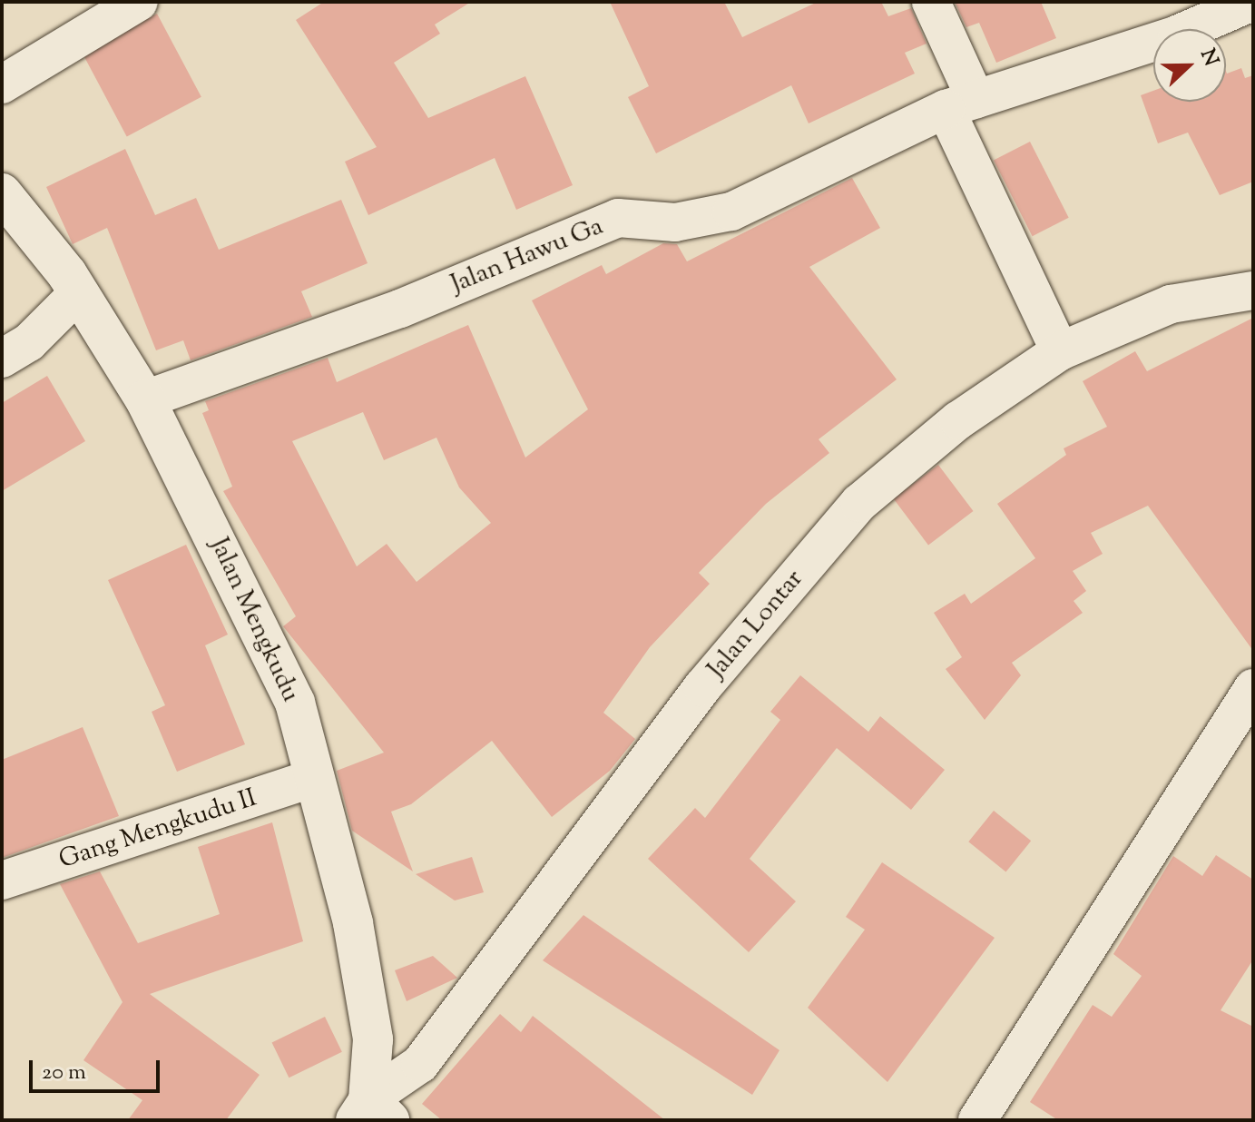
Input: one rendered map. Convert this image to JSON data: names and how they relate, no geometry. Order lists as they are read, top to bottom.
{
  "streets": {
    "street": [
      "Jalan Hawu Ga",
      "Jalan Mengkudu",
      "Jalan Lontar",
      "Gang Mengkudu II"
    ]
  },
  "crossings": [
    ["Jalan Hawu Ga", "Jalan Mengkudu"],
    ["Jalan Mengkudu", "Jalan Lontar"],
    ["Jalan Mengkudu", "Gang Mengkudu II"]
  ],
  "scale_bar": "20 m",
  "north": "right"
}
